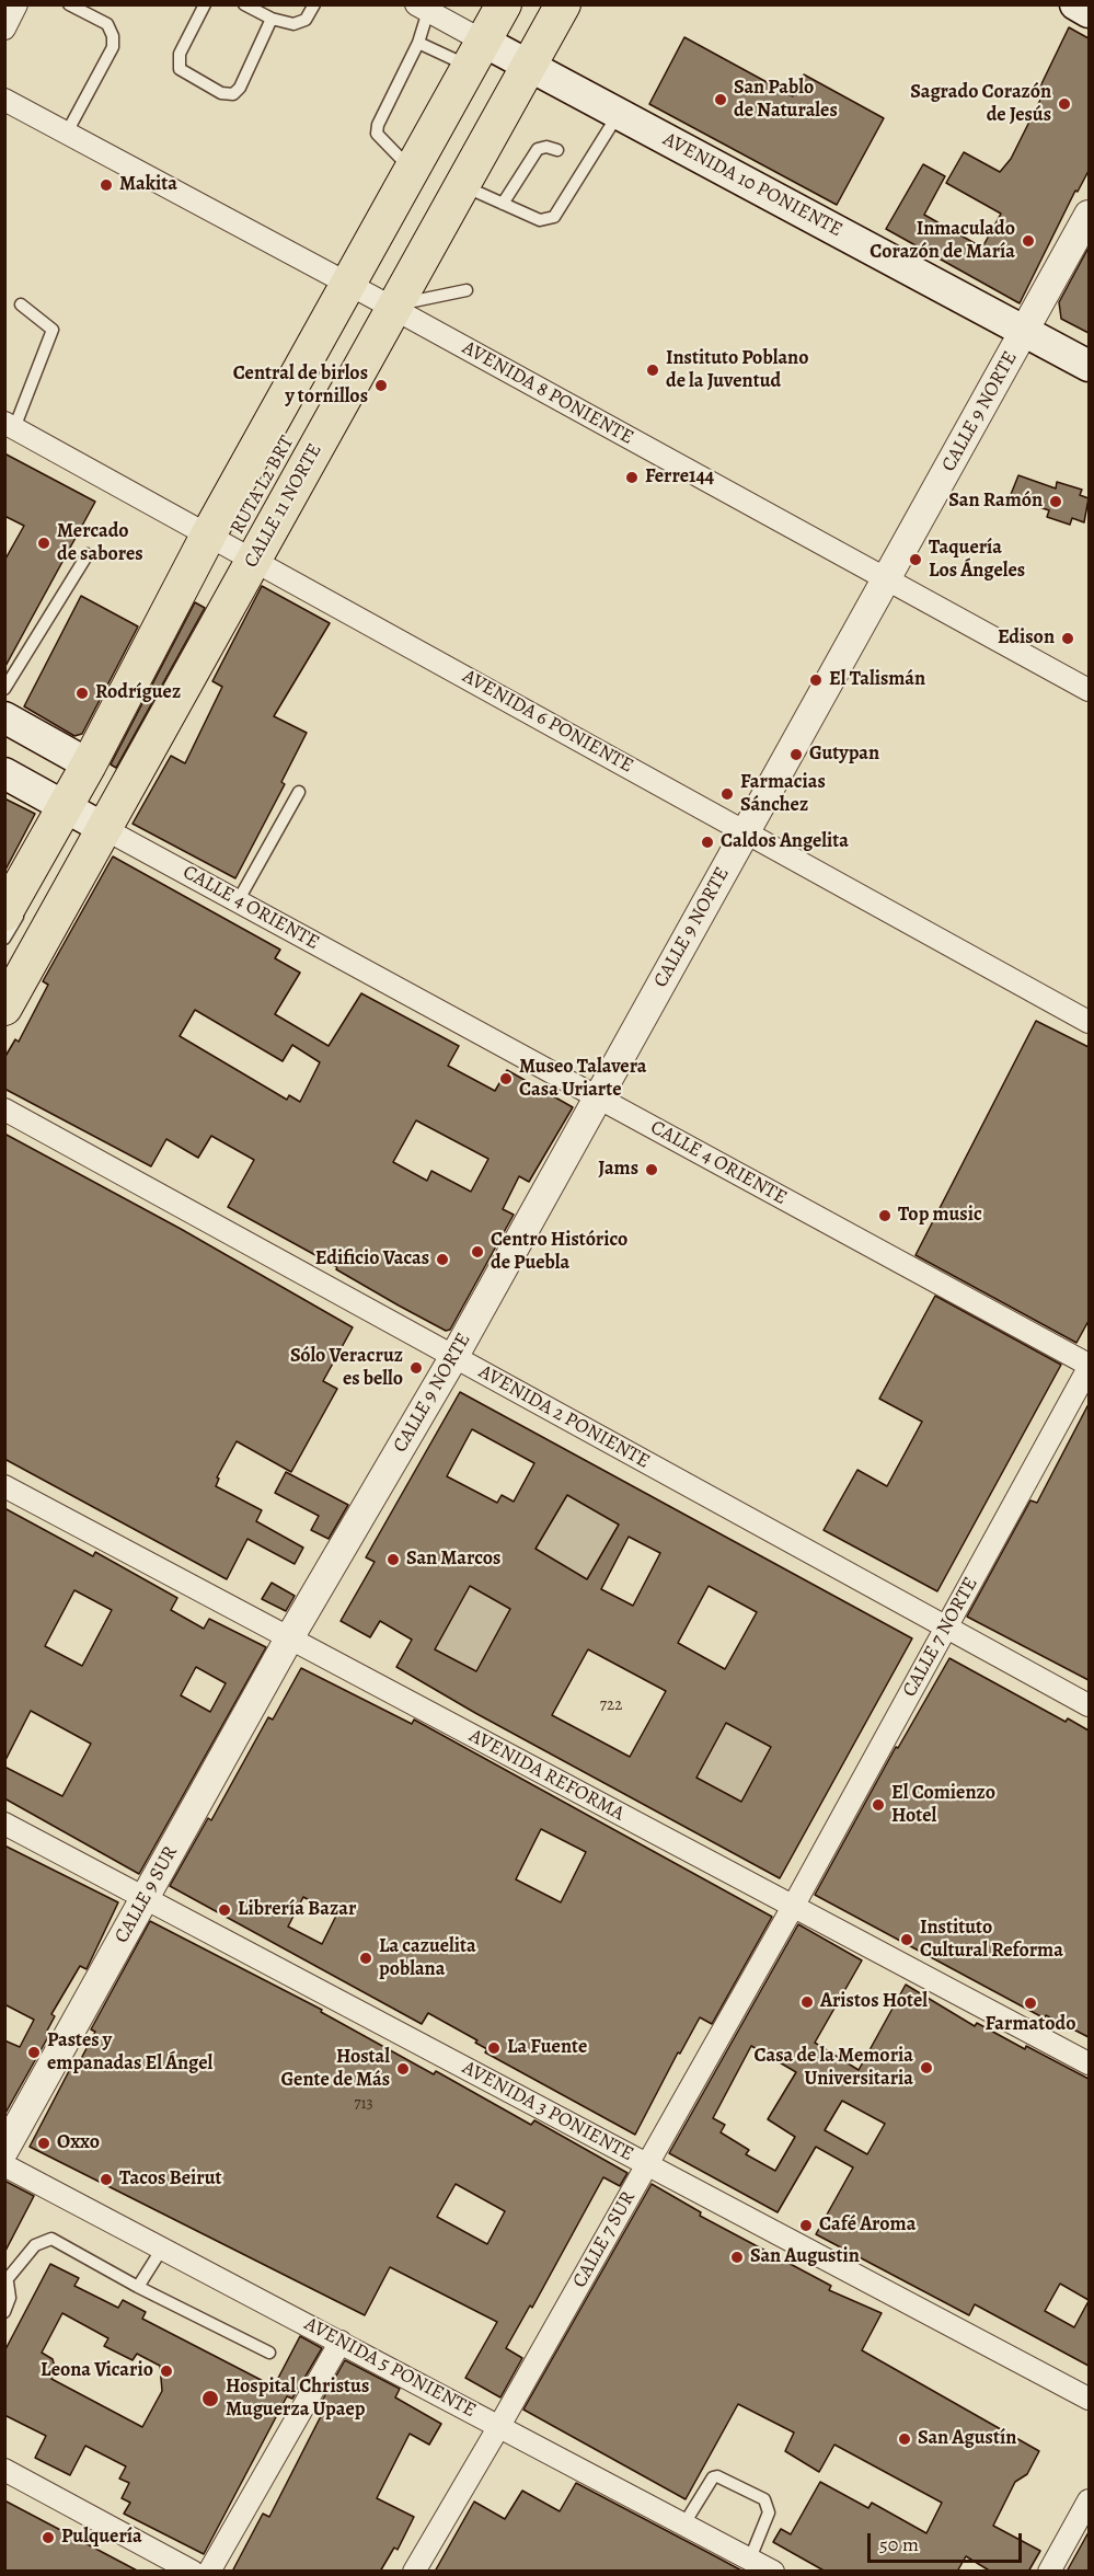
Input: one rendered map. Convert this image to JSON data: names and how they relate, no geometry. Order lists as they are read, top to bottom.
{
  "streets": {
    "main road": ["AVENIDA 10 PONIENTE", "CALLE 11 NORTE"],
    "street": [
      "AVENIDA 8 PONIENTE",
      "CALLE 9 NORTE",
      "AVENIDA 6 PONIENTE",
      "CALLE 4 ORIENTE",
      "AVENIDA 2 PONIENTE",
      "CALLE 7 NORTE",
      "AVENIDA REFORMA",
      "CALLE 9 SUR",
      "AVENIDA 3 PONIENTE",
      "CALLE 7 SUR",
      "AVENIDA 5 PONIENTE"
    ]
  },
  "crossings": [
    ["AVENIDA 10 PONIENTE", "CALLE 9 NORTE"],
    ["AVENIDA 10 PONIENTE", "CALLE 11 NORTE"],
    ["AVENIDA 8 PONIENTE", "CALLE 9 NORTE"],
    ["AVENIDA 8 PONIENTE", "CALLE 11 NORTE"],
    ["CALLE 9 NORTE", "AVENIDA 6 PONIENTE"],
    ["CALLE 9 NORTE", "CALLE 4 ORIENTE"],
    ["CALLE 9 NORTE", "AVENIDA 2 PONIENTE"],
    ["CALLE 9 NORTE", "AVENIDA REFORMA"],
    ["CALLE 9 NORTE", "CALLE 9 SUR"],
    ["CALLE 11 NORTE", "AVENIDA 6 PONIENTE"],
    ["CALLE 11 NORTE", "CALLE 4 ORIENTE"],
    ["CALLE 4 ORIENTE", "CALLE 7 NORTE"],
    ["AVENIDA 2 PONIENTE", "CALLE 7 NORTE"],
    ["CALLE 7 NORTE", "AVENIDA REFORMA"],
    ["CALLE 7 NORTE", "CALLE 7 SUR"],
    ["AVENIDA REFORMA", "CALLE 9 SUR"],
    ["AVENIDA REFORMA", "CALLE 7 SUR"],
    ["CALLE 9 SUR", "AVENIDA 3 PONIENTE"],
    ["AVENIDA 3 PONIENTE", "CALLE 7 SUR"],
    ["CALLE 7 SUR", "AVENIDA 5 PONIENTE"]
  ],
  "places": [
    "San Pablo de Naturales",
    "Sagrado Corazón de Jesús",
    "Makita",
    "Inmaculado Corazón de María",
    "Instituto Poblano de la Juventud",
    "Central de birlos y tornillos",
    "Ferre144",
    "San Ramón",
    "Mercado de sabores",
    "Taquería Los Ángeles",
    "Edison",
    "El Talismán",
    "Rodríguez",
    "Gutypan",
    "Farmacias Sánchez",
    "Caldos Angelita",
    "Museo Talavera Casa Uriarte",
    "Jams",
    "Top music",
    "Centro Histórico de Puebla",
    "Edificio Vacas",
    "Sólo Veracruz es bello",
    "San Marcos",
    "El Comienzo Hotel",
    "Librería Bazar",
    "Instituto Cultural Reforma",
    "La cazuelita poblana",
    "Aristos Hotel",
    "Farmatodo",
    "La Fuente",
    "Pastes y empanadas El Ángel",
    "Casa de la Memoria Universitaria",
    "Hostal Gente de Más",
    "Oxxo",
    "Tacos Beirut",
    "Café Aroma",
    "San Augustin",
    "Leona Vicario",
    "Hospital Christus Muguerza Upaep",
    "San Agustín",
    "Pulquería"
  ],
  "house_numbers": ["722", "713"],
  "scale_bar": "50 m"
}
